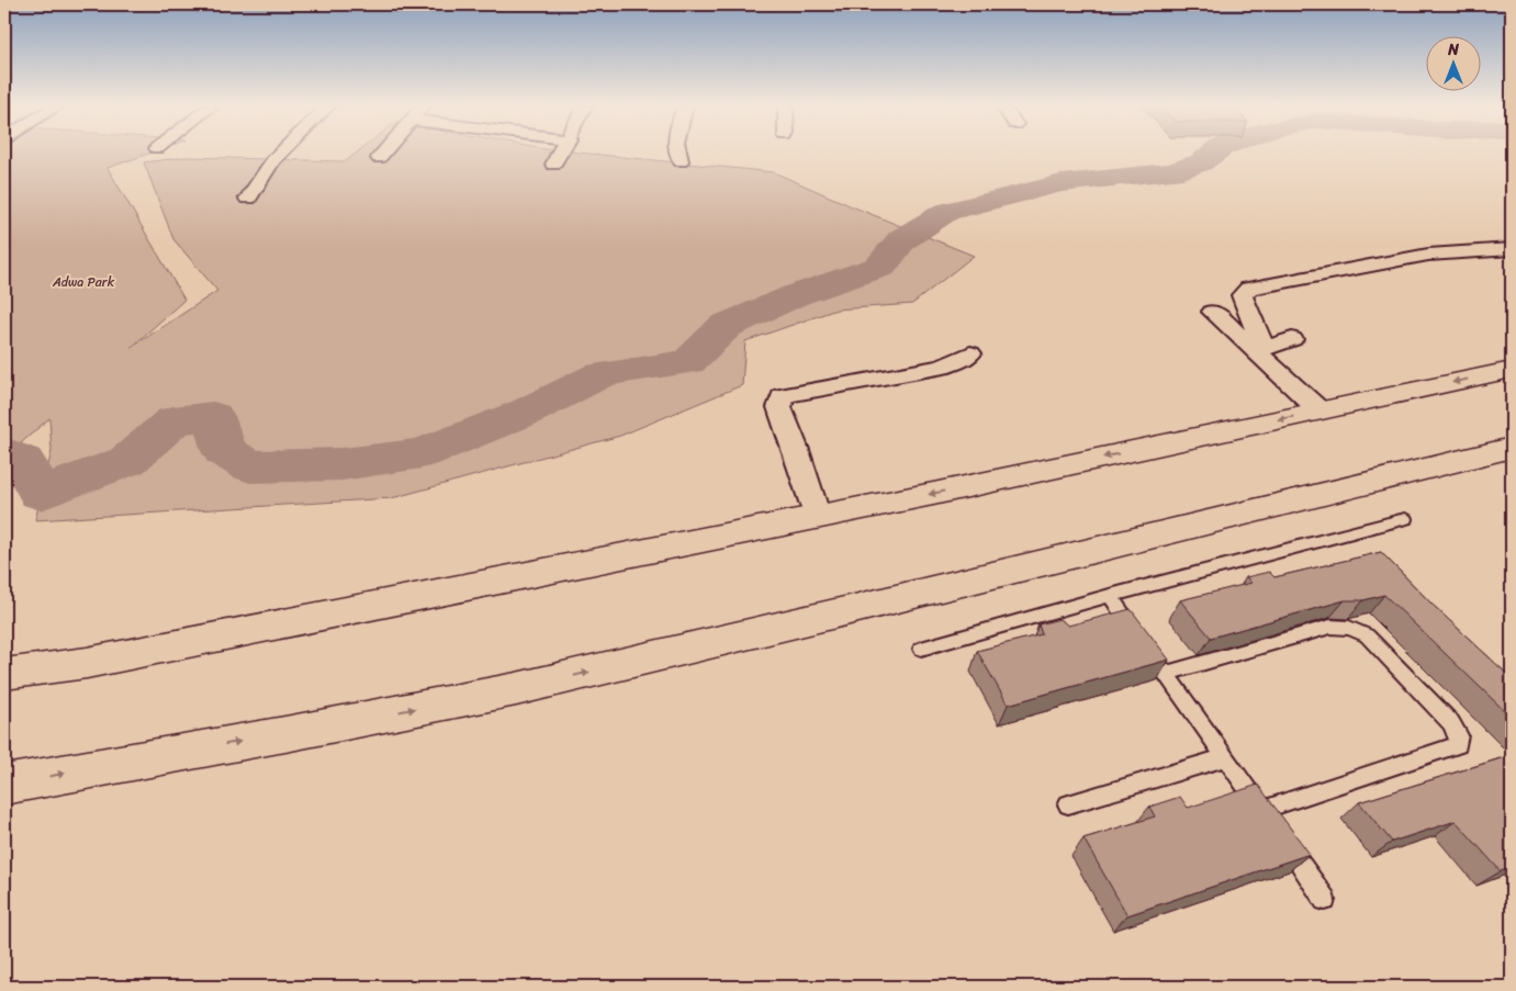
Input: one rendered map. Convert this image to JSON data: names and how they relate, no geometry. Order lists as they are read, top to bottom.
{
  "parks": ["Adwa Park"],
  "north": "top"
}
